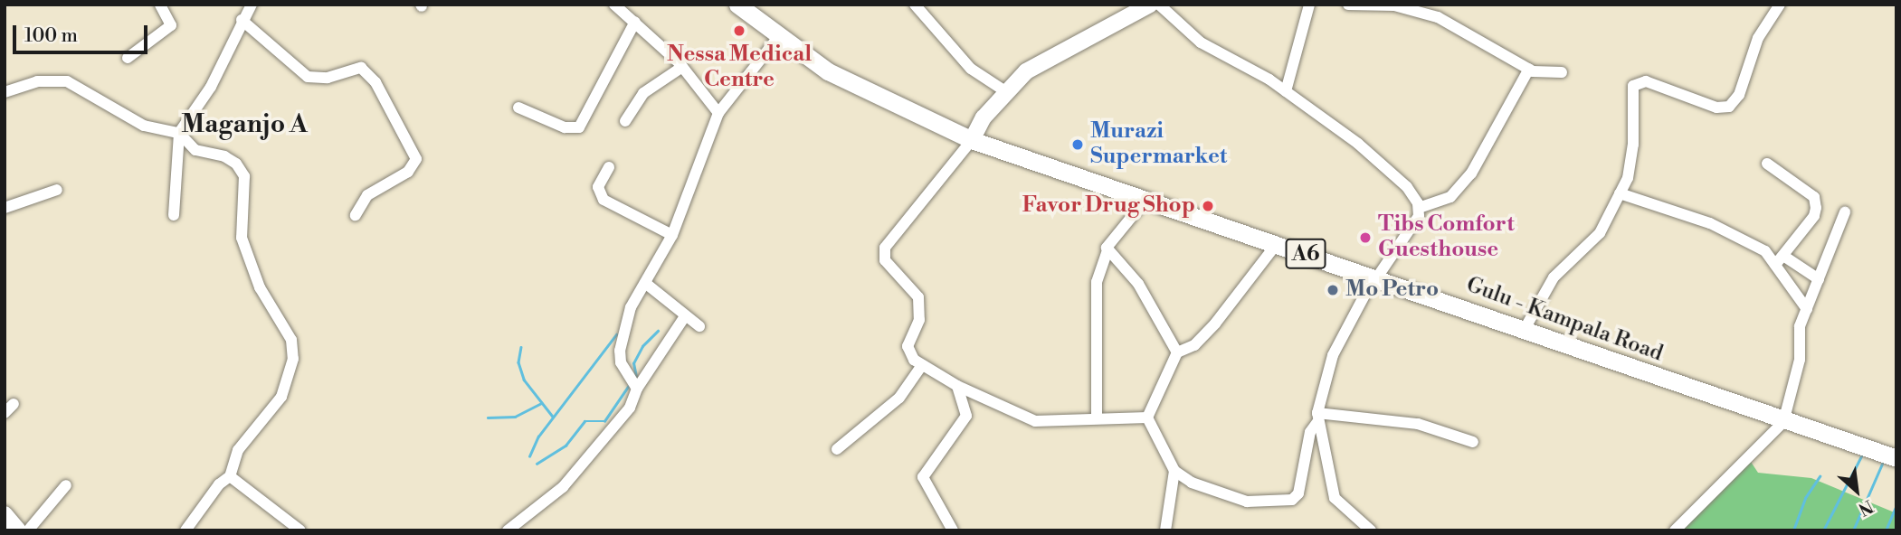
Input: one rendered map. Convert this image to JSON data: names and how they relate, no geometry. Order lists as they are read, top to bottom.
{
  "streets": {
    "main road": ["A6", "Gulu - Kampala Road"]
  },
  "districts": ["Maganjo A"],
  "places": [
    "Nessa Medical Centre",
    "Murazi Supermarket",
    "Favor Drug Shop",
    "Tibs Comfort Guesthouse",
    "Mo Petro"
  ],
  "scale_bar": "100 m",
  "north": "bottom right"
}
